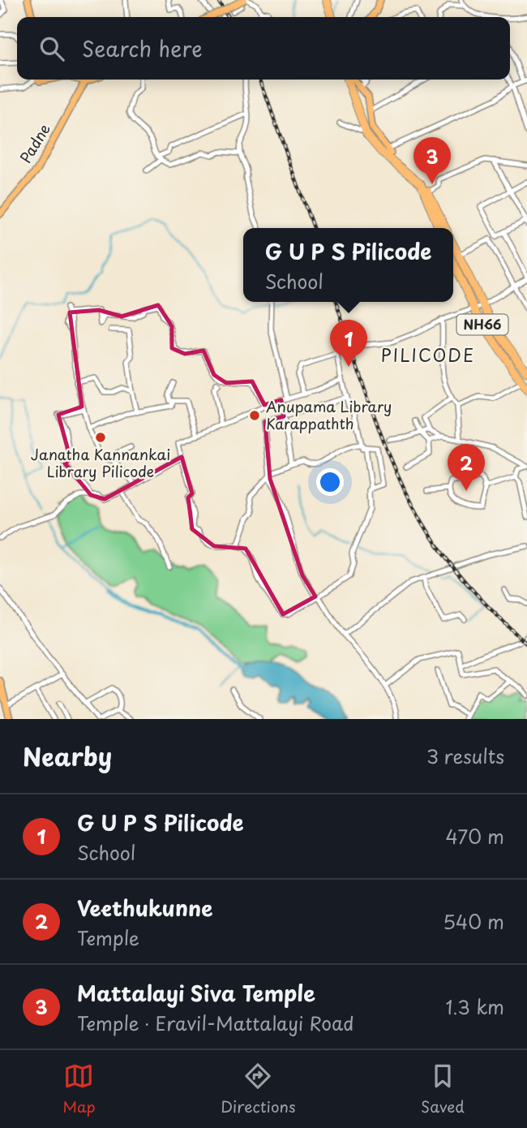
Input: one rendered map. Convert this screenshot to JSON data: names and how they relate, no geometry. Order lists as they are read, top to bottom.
{
  "streets": {
    "highway": ["NH66"],
    "main road": ["Padne"]
  },
  "districts": ["PILICODE"],
  "places": ["Anupama Library Karappathth", "Janatha Kannankai Library Pilicode"],
  "page": {
    "search": "Search here",
    "pins": ["3", "1", "2"],
    "popup": ["G U P S Pilicode", "School"],
    "heading": ["Nearby", "3 results"],
    "list": [
      {
        "mark": "1",
        "name": "G U P S Pilicode",
        "note": "School",
        "value": "470 m"
      },
      {
        "mark": "2",
        "name": "Veethukunne",
        "note": "Temple",
        "value": "540 m"
      },
      {
        "mark": "3",
        "name": "Mattalayi Siva Temple",
        "note": "Temple · Eravil-Mattalayi Road",
        "value": "1.3 km"
      }
    ],
    "nav": ["Map", "Directions", "Saved"]
  }
}
